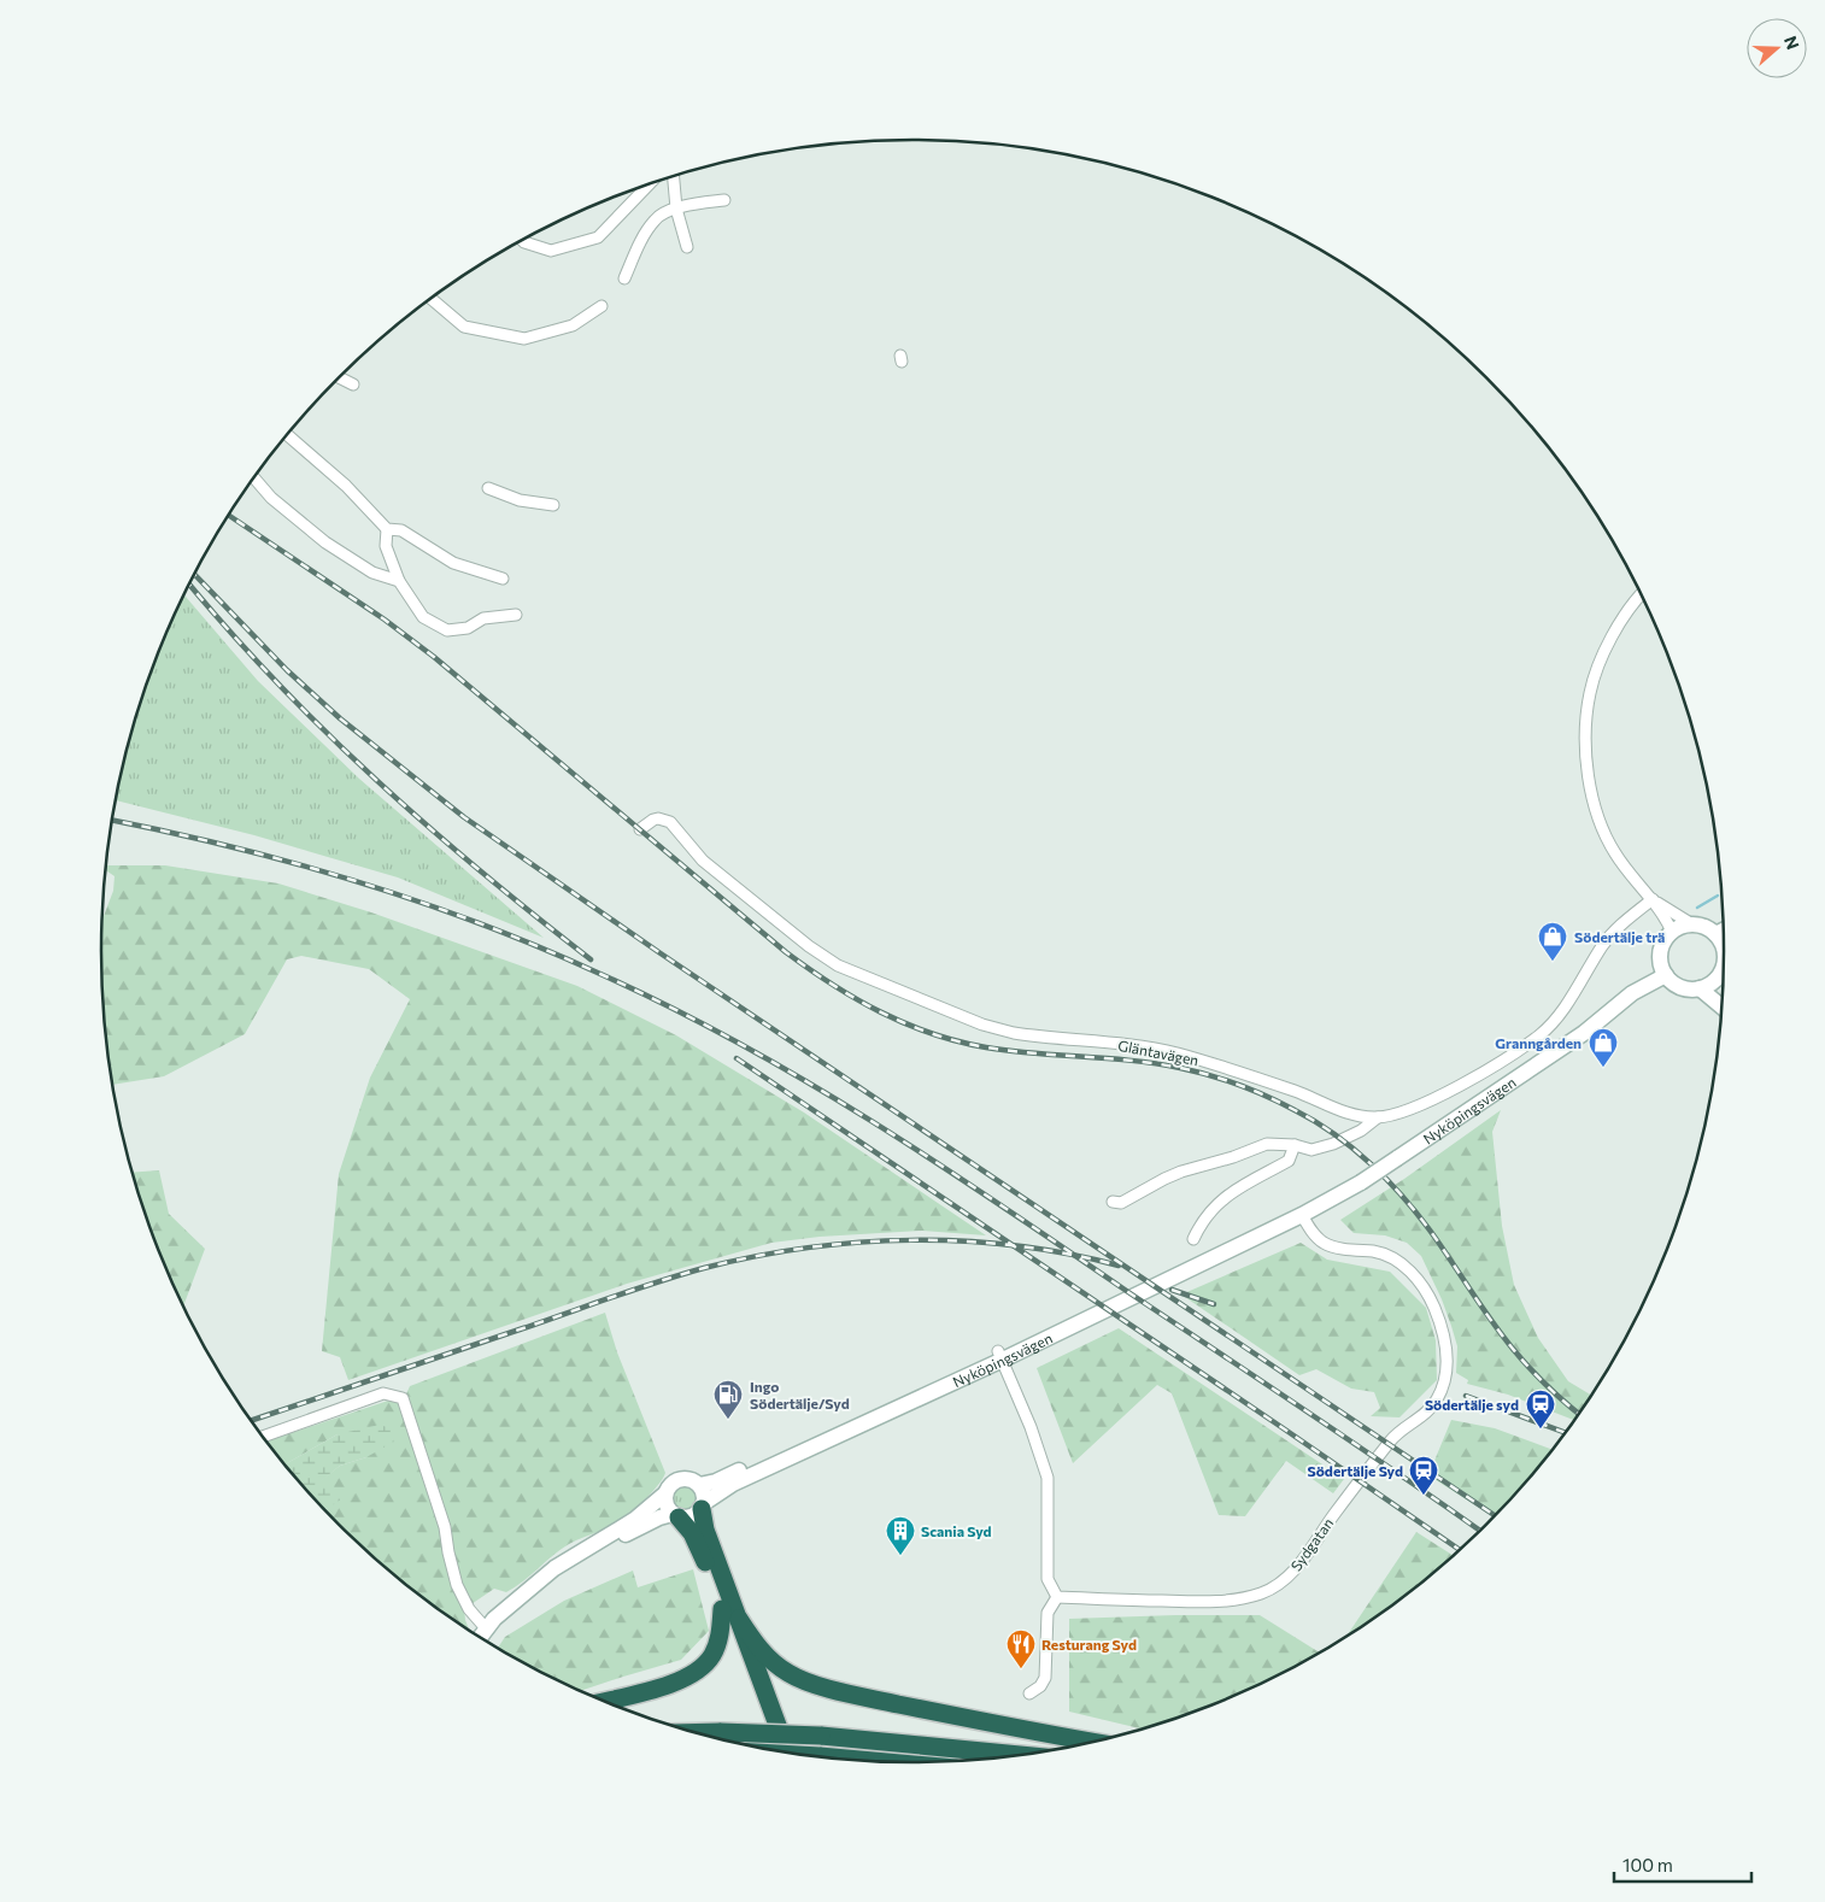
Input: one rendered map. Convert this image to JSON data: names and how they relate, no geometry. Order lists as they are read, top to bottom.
{
  "streets": {
    "main road": ["Nyköpingsvägen"],
    "street": ["Gläntavägen", "Sydgatan"]
  },
  "crossings": [
    ["Nyköpingsvägen", "Sydgatan"]
  ],
  "places": {
    "shop": ["Södertälje trä", "Granngården"],
    "fuel station": ["Ingo Södertälje/Syd"],
    "station": ["Södertälje syd", "Södertälje Syd"],
    "building": ["Scania Syd"],
    "restaurant": ["Resturang Syd"]
  },
  "scale_bar": "100 m",
  "north": "right"
}
